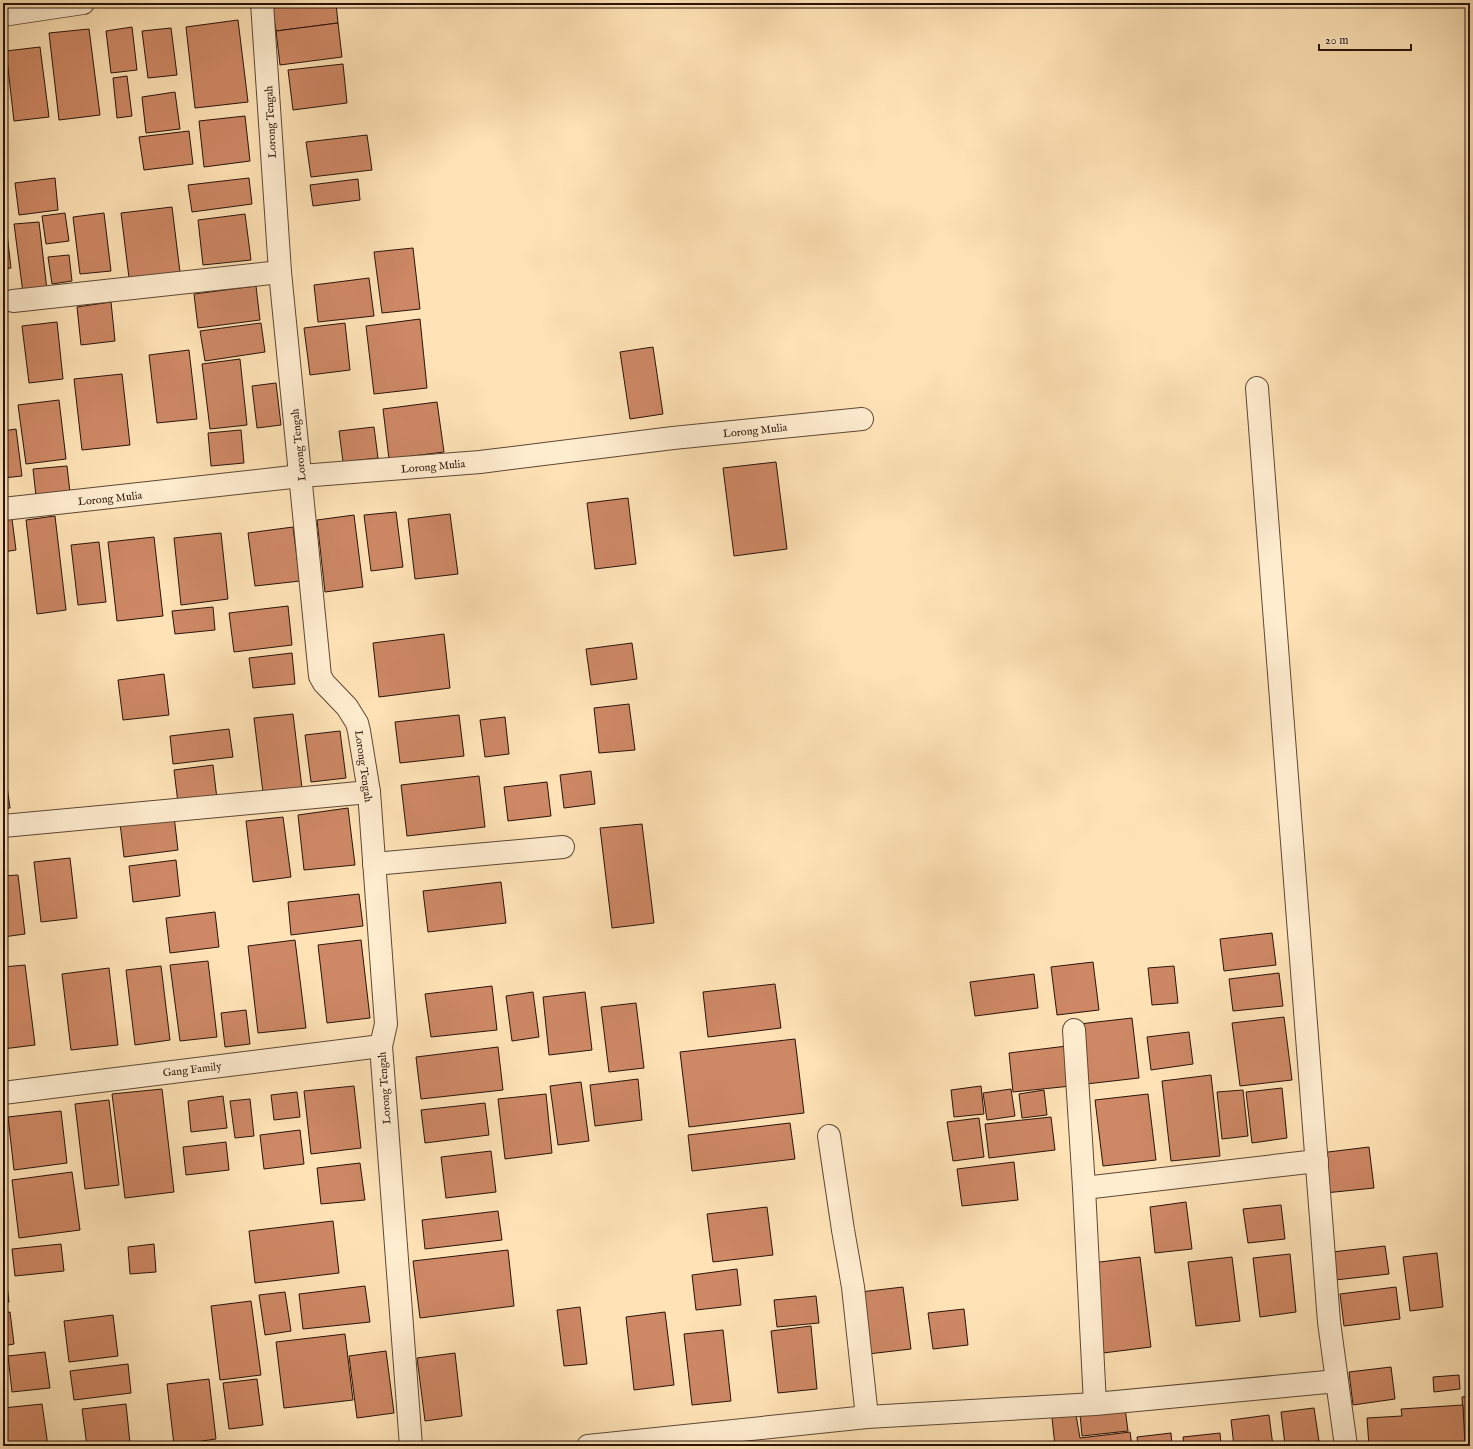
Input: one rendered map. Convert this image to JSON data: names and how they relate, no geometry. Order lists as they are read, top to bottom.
{
  "streets": {
    "street": ["Lorong Tengah", "Lorong Mulia", "Gang Family"]
  },
  "crossings": [
    ["Lorong Tengah", "Lorong Mulia"],
    ["Lorong Tengah", "Gang Family"]
  ],
  "scale_bar": "20 m"
}
